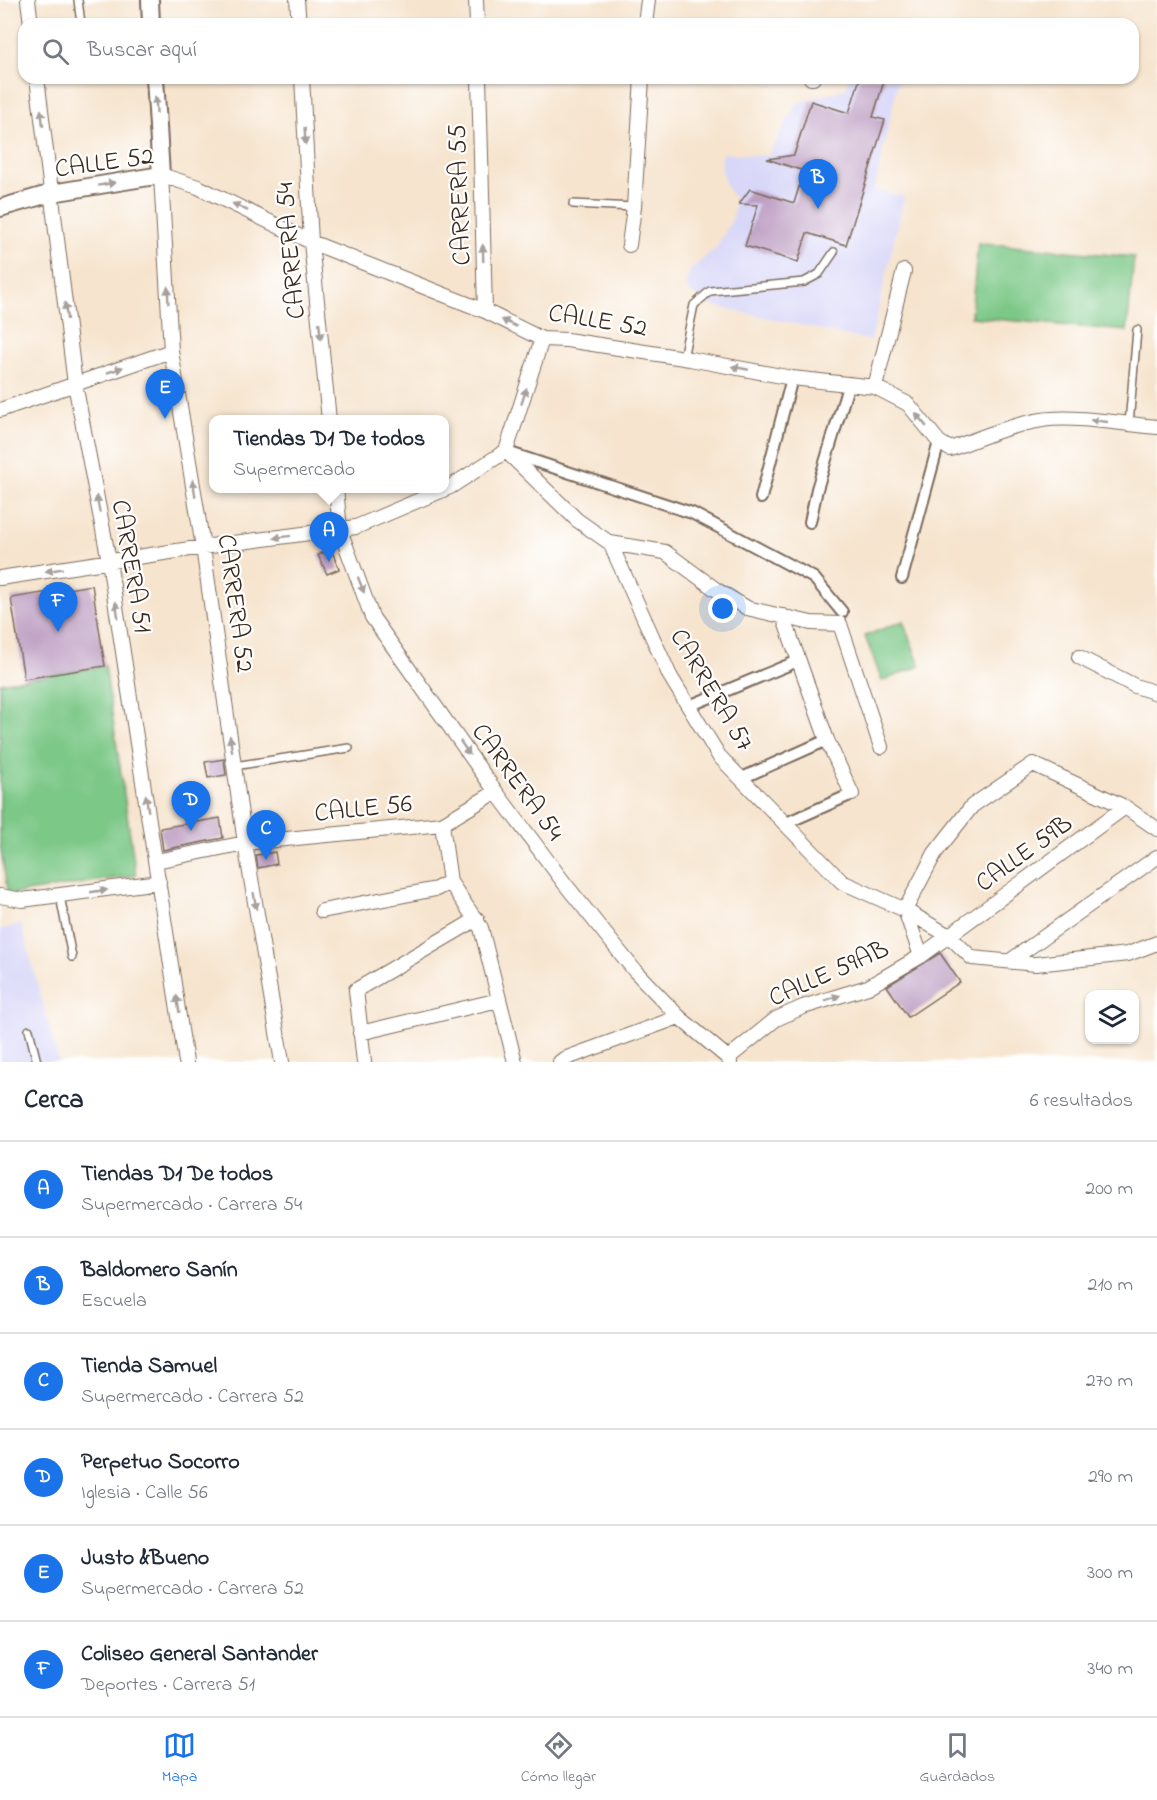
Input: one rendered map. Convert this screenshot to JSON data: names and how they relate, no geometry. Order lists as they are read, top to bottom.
{
  "streets": {
    "street": [
      "CALLE 52",
      "CARRERA 55",
      "CARRERA 54",
      "CARRERA 51",
      "CARRERA 52",
      "CARRERA 57",
      "CALLE 56",
      "CALLE 59B",
      "CALLE 59AB"
    ]
  },
  "crossings": [
    ["CALLE 52", "CARRERA 55"],
    ["CALLE 52", "CARRERA 54"],
    ["CALLE 52", "CARRERA 51"],
    ["CALLE 52", "CARRERA 52"],
    ["CARRERA 54", "CALLE 56"],
    ["CARRERA 54", "CALLE 59AB"],
    ["CARRERA 51", "CALLE 56"],
    ["CARRERA 52", "CALLE 56"],
    ["CARRERA 57", "CALLE 59B"],
    ["CARRERA 57", "CALLE 59AB"],
    ["CALLE 59B", "CALLE 59AB"]
  ],
  "one_way": [
    "CARRERA 55",
    "CARRERA 54",
    "CARRERA 51",
    "CALLE 59AB"
  ],
  "page": {
    "search": "Buscar aquí",
    "pins": [
      "B",
      "E",
      "A",
      "F",
      "D",
      "C"
    ],
    "popup": ["Tiendas D1 De todos", "Supermercado"],
    "heading": ["Cerca", "6 resultados"],
    "list": [
      {
        "mark": "A",
        "name": "Tiendas D1 De todos",
        "note": "Supermercado · Carrera 54",
        "value": "200 m"
      },
      {
        "mark": "B",
        "name": "Baldomero Sanín",
        "note": "Escuela",
        "value": "210 m"
      },
      {
        "mark": "C",
        "name": "Tienda Samuel",
        "note": "Supermercado · Carrera 52",
        "value": "270 m"
      },
      {
        "mark": "D",
        "name": "Perpetuo Socorro",
        "note": "Iglesia · Calle 56",
        "value": "290 m"
      },
      {
        "mark": "E",
        "name": "Justo &Bueno",
        "note": "Supermercado · Carrera 52",
        "value": "300 m"
      },
      {
        "mark": "F",
        "name": "Coliseo General Santander",
        "note": "Deportes · Carrera 51",
        "value": "340 m"
      }
    ],
    "nav": ["Mapa", "Cómo llegar", "Guardados"]
  }
}
